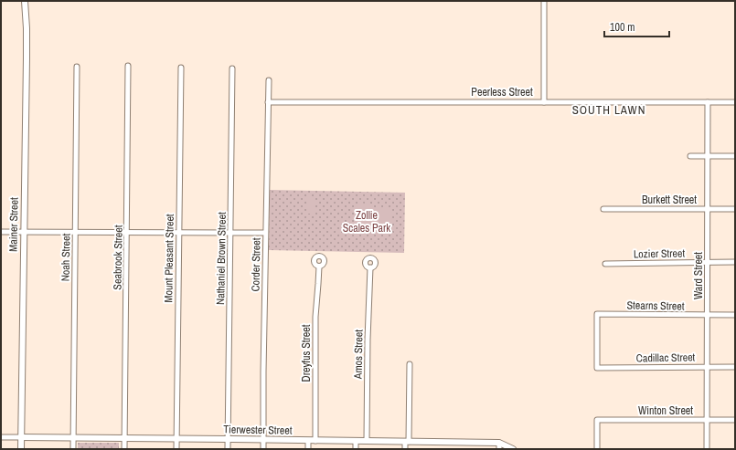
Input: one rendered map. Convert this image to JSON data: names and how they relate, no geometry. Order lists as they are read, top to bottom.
{
  "streets": {
    "street": [
      "Peerless Street",
      "Burkett Street",
      "Mainer Street",
      "Lozier Street",
      "Noah Street",
      "Seabrook Street",
      "Mount Pleasant Street",
      "Nathaniel Brown Street",
      "Corder Street",
      "Ward Street",
      "Stearns Street",
      "Dreyfus Street",
      "Amos Street",
      "Cadillac Street",
      "Winton Street",
      "Tierwester Street"
    ]
  },
  "crossings": [
    ["Peerless Street", "Corder Street"],
    ["Peerless Street", "Ward Street"],
    ["Burkett Street", "Ward Street"],
    ["Mainer Street", "Tierwester Street"],
    ["Lozier Street", "Ward Street"],
    ["Noah Street", "Tierwester Street"],
    ["Seabrook Street", "Tierwester Street"],
    ["Mount Pleasant Street", "Tierwester Street"],
    ["Nathaniel Brown Street", "Tierwester Street"],
    ["Corder Street", "Tierwester Street"],
    ["Ward Street", "Stearns Street"],
    ["Ward Street", "Cadillac Street"],
    ["Ward Street", "Winton Street"],
    ["Stearns Street", "Cadillac Street"],
    ["Dreyfus Street", "Tierwester Street"],
    ["Amos Street", "Tierwester Street"]
  ],
  "districts": ["SOUTH LAWN"],
  "parks": ["Zollie Scales Park"],
  "scale_bar": "100 m"
}
